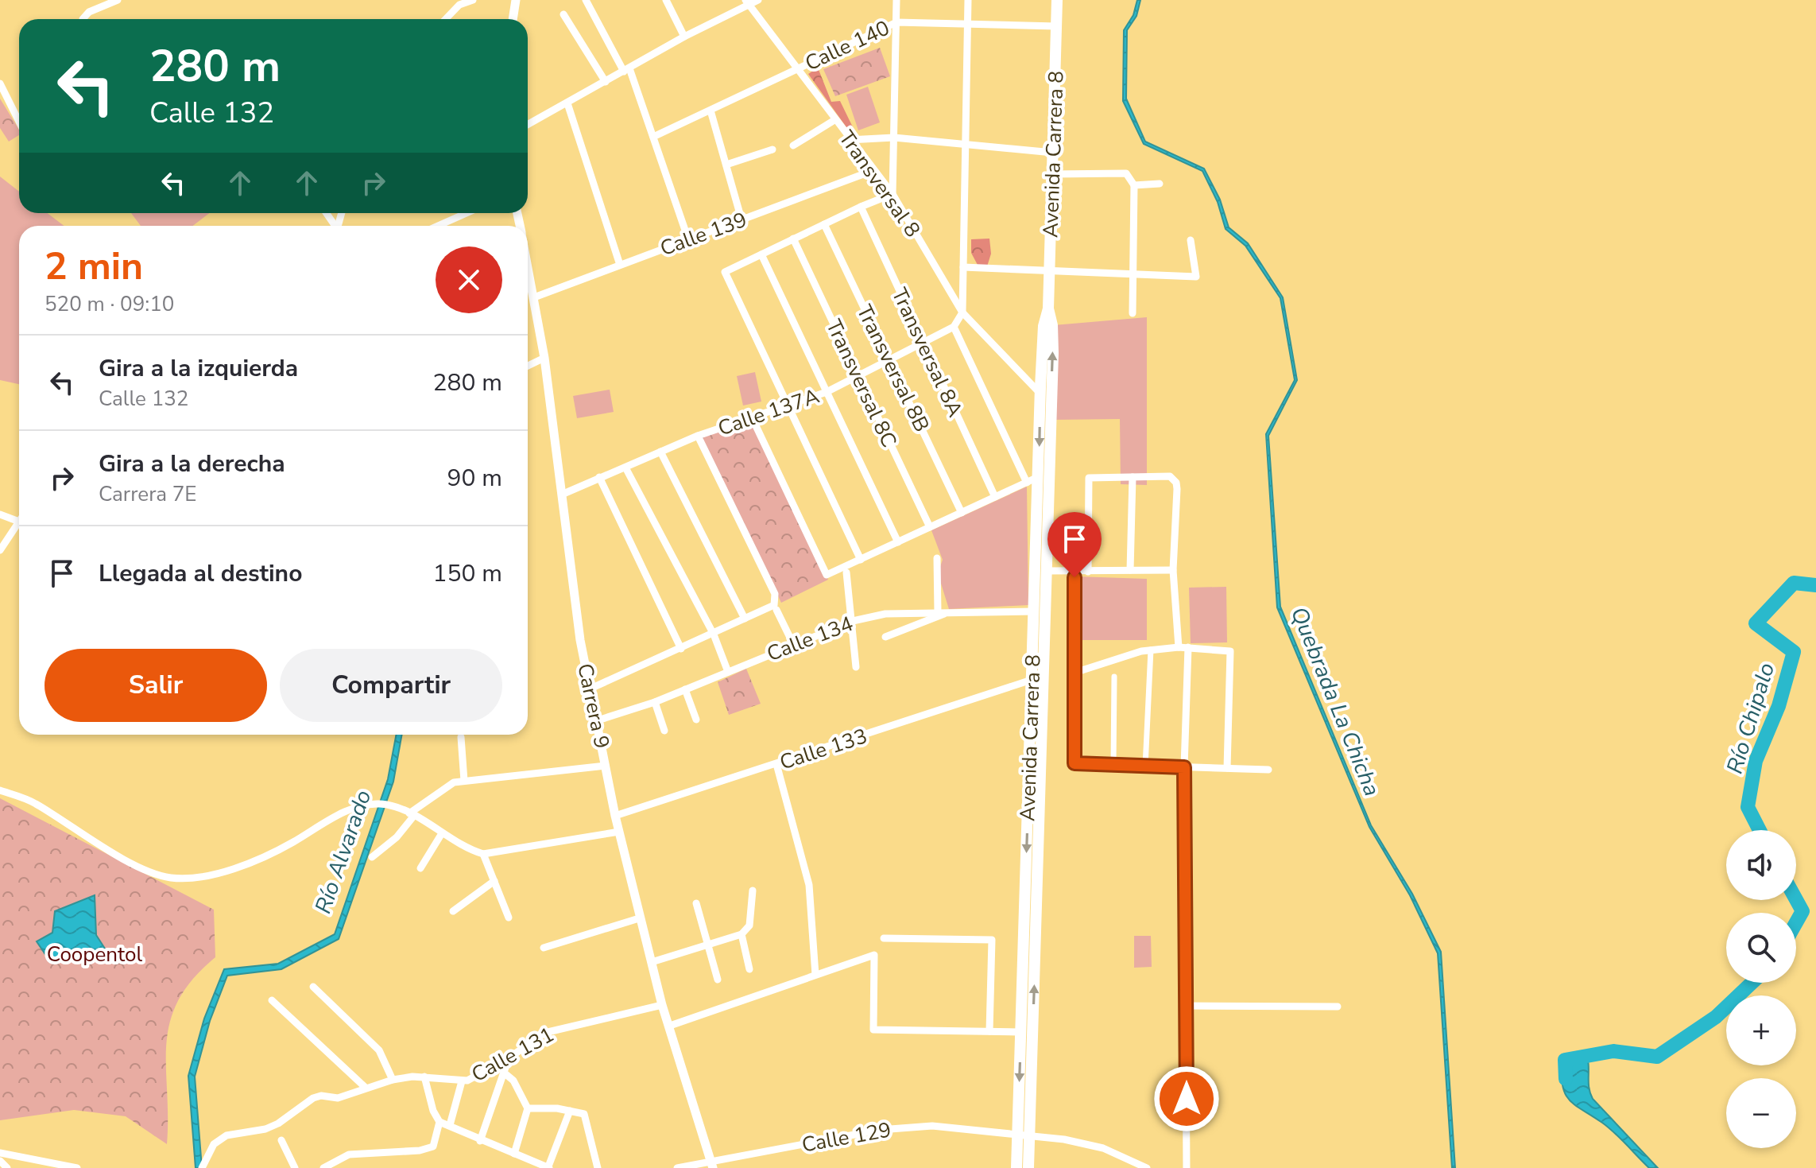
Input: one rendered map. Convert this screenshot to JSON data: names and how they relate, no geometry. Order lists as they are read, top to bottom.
{
  "streets": {
    "main road": ["Avenida Carrera 8"],
    "street": [
      "Calle 140",
      "Transversal 8",
      "Calle 139",
      "Transversal 8A",
      "Transversal 8B",
      "Transversal 8C",
      "Calle 137A",
      "Calle 134",
      "Carrera 9",
      "Calle 133",
      "Calle 131",
      "Calle 129"
    ]
  },
  "crossings": [
    ["Calle 140", "Avenida Carrera 8"],
    ["Calle 140", "Transversal 8"],
    ["Avenida Carrera 8", "Transversal 8"],
    ["Avenida Carrera 8", "Calle 134"],
    ["Avenida Carrera 8", "Calle 133"],
    ["Avenida Carrera 8", "Calle 129"],
    ["Transversal 8", "Calle 139"],
    ["Calle 139", "Carrera 9"],
    ["Transversal 8A", "Calle 137A"],
    ["Transversal 8B", "Calle 137A"],
    ["Transversal 8C", "Calle 137A"],
    ["Calle 137A", "Carrera 9"],
    ["Calle 134", "Carrera 9"],
    ["Carrera 9", "Calle 133"],
    ["Carrera 9", "Calle 131"],
    ["Carrera 9", "Calle 129"]
  ],
  "water": ["Quebrada La Chicha", "Río Chipalo", "Río Alvarado"],
  "parks": ["Coopentol"],
  "page": {
    "turn": ["280 m", "Calle 132"],
    "heading": ["2 min", "520 m · 09:10"],
    "list": [
      {
        "name": "Gira a la izquierda",
        "note": "Calle 132",
        "value": "280 m"
      },
      {
        "name": "Gira a la derecha",
        "note": "Carrera 7E",
        "value": "90 m"
      },
      {
        "name": "Llegada al destino",
        "value": "150 m"
      }
    ],
    "buttons": ["Salir", "Compartir"],
    "map_buttons": ["+", "−"]
  }
}
